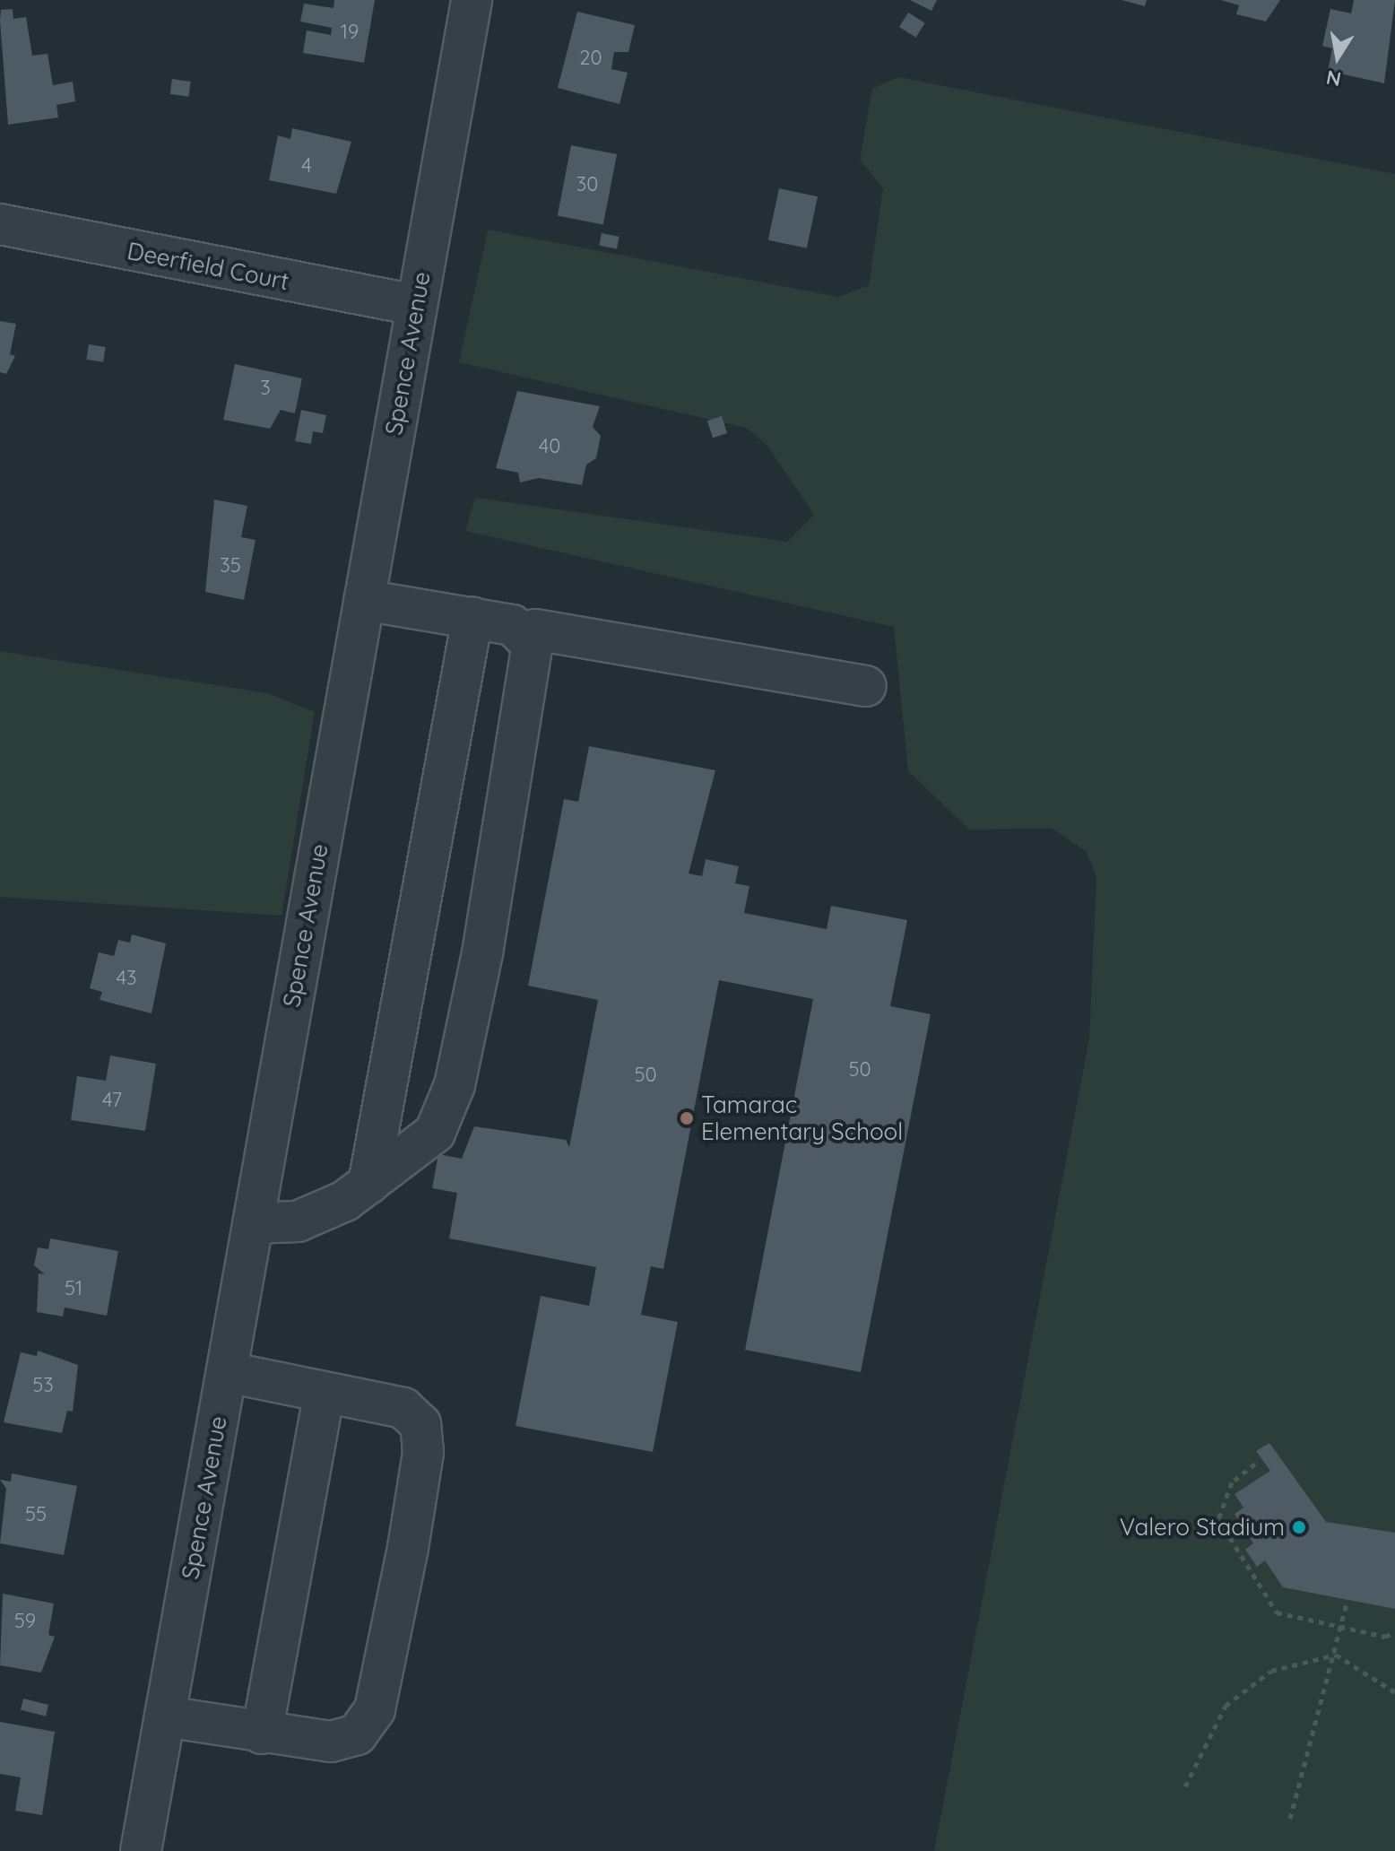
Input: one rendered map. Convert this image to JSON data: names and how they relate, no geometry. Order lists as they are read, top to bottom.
{
  "streets": {
    "street": ["Deerfield Court", "Spence Avenue"]
  },
  "crossings": [
    ["Deerfield Court", "Spence Avenue"]
  ],
  "places": ["Tamarac Elementary School", "Valero Stadium"],
  "house_numbers": [
    "19",
    "20",
    "4",
    "30",
    "3",
    "40",
    "35",
    "43",
    "50",
    "50",
    "47",
    "51",
    "53",
    "55",
    "59"
  ],
  "north": "bottom"
}
